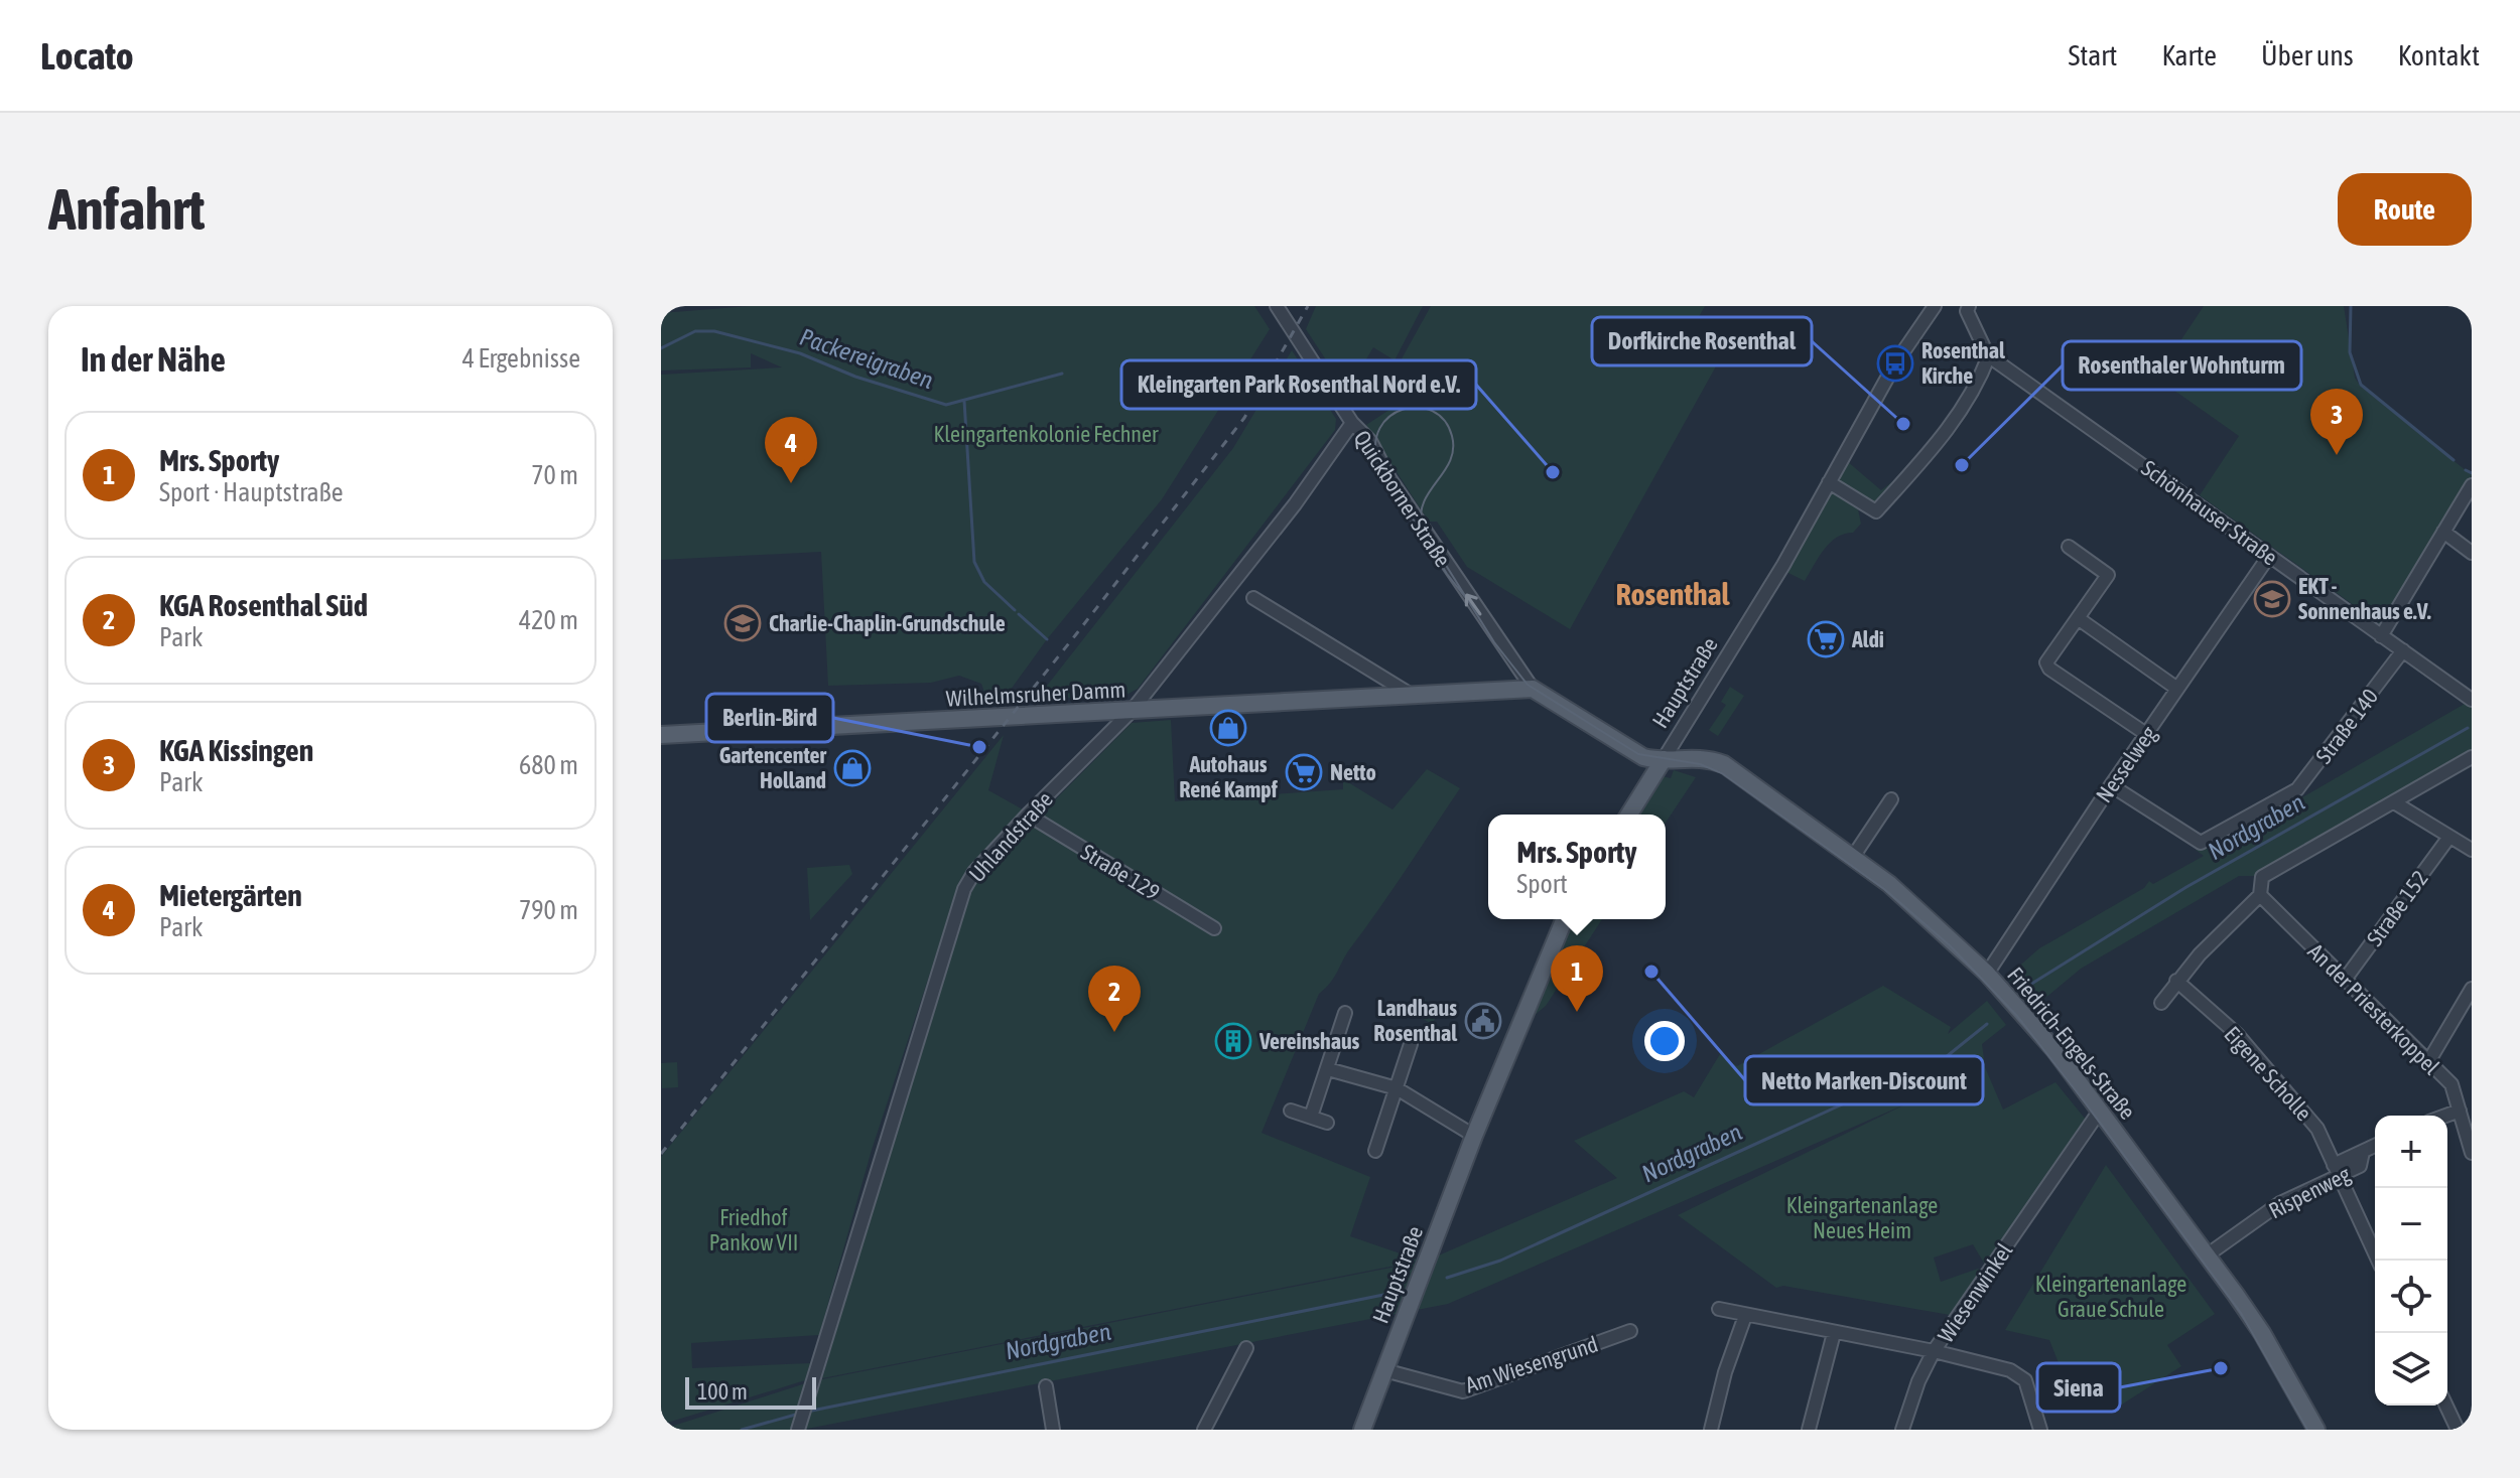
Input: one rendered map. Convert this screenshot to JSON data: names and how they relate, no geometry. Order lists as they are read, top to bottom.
{
  "streets": {
    "main road": ["Hauptstraße", "Wilhelmsruher Damm", "Friedrich-Engels-Straße"],
    "street": [
      "Quickborner Straße",
      "Schönhauser Straße",
      "Straße 140",
      "Nesselweg",
      "Uhlandstraße",
      "Straße 129",
      "Straße 152",
      "An der Priesterkoppel",
      "Eigene Scholle",
      "Rispenweg",
      "Wiesenwinkel",
      "Am Wiesengrund"
    ]
  },
  "crossings": [
    ["Quickborner Straße", "Wilhelmsruher Damm"],
    ["Quickborner Straße", "Uhlandstraße"],
    ["Schönhauser Straße", "Straße 140"],
    ["Schönhauser Straße", "Nesselweg"],
    ["Hauptstraße", "Friedrich-Engels-Straße"],
    ["Hauptstraße", "Am Wiesengrund"],
    ["Wilhelmsruher Damm", "Uhlandstraße"],
    ["Straße 140", "Nesselweg"],
    ["Nesselweg", "Friedrich-Engels-Straße"],
    ["Uhlandstraße", "Straße 129"],
    ["Straße 152", "An der Priesterkoppel"],
    ["Friedrich-Engels-Straße", "Rispenweg"],
    ["Friedrich-Engels-Straße", "Wiesenwinkel"],
    ["Eigene Scholle", "Rispenweg"]
  ],
  "one_way": ["Quickborner Straße"],
  "districts": ["Rosenthal"],
  "water": ["Packereigraben", "Nordgraben"],
  "parks": [
    "Kleingartenkolonie Fechner",
    "Kleingartenanlage Neues Heim",
    "Friedhof Pankow VII",
    "Kleingartenanlage Graue Schule"
  ],
  "places": {
    "bus stop": ["Rosenthal Kirche"],
    "other": [
      "Dorfkirche Rosenthal",
      "Rosenthaler Wohnturm",
      "Kleingarten Park Rosenthal Nord e.V.",
      "Berlin-Bird",
      "Netto Marken-Discount",
      "Siena"
    ],
    "school or university": ["EKT - Sonnenhaus e.V.", "Charlie-Chaplin-Grundschule"],
    "supermarket": ["Aldi", "Netto"],
    "shop": ["Autohaus René Kampf", "Gartencenter Holland"],
    "public building": ["Landhaus Rosenthal"],
    "building": ["Vereinshaus"]
  },
  "scale_bar": "100 m",
  "page": {
    "header": "Locato",
    "nav": [
      "Start",
      "Karte",
      "Über uns",
      "Kontakt"
    ],
    "buttons": "Route",
    "title": "Anfahrt",
    "heading": ["In der Nähe", "4 Ergebnisse"],
    "pins": [
      "3",
      "4",
      "1",
      "2"
    ],
    "list": [
      {
        "mark": "1",
        "name": "Mrs. Sporty",
        "note": "Sport · Hauptstraße",
        "value": "70 m"
      },
      {
        "mark": "2",
        "name": "KGA Rosenthal Süd",
        "note": "Park",
        "value": "420 m"
      },
      {
        "mark": "3",
        "name": "KGA Kissingen",
        "note": "Park",
        "value": "680 m"
      },
      {
        "mark": "4",
        "name": "Mietergärten",
        "note": "Park",
        "value": "790 m"
      }
    ],
    "popup": ["Mrs. Sporty", "Sport"],
    "map_buttons": ["+", "−"],
    "scale": "100 m"
  }
}
